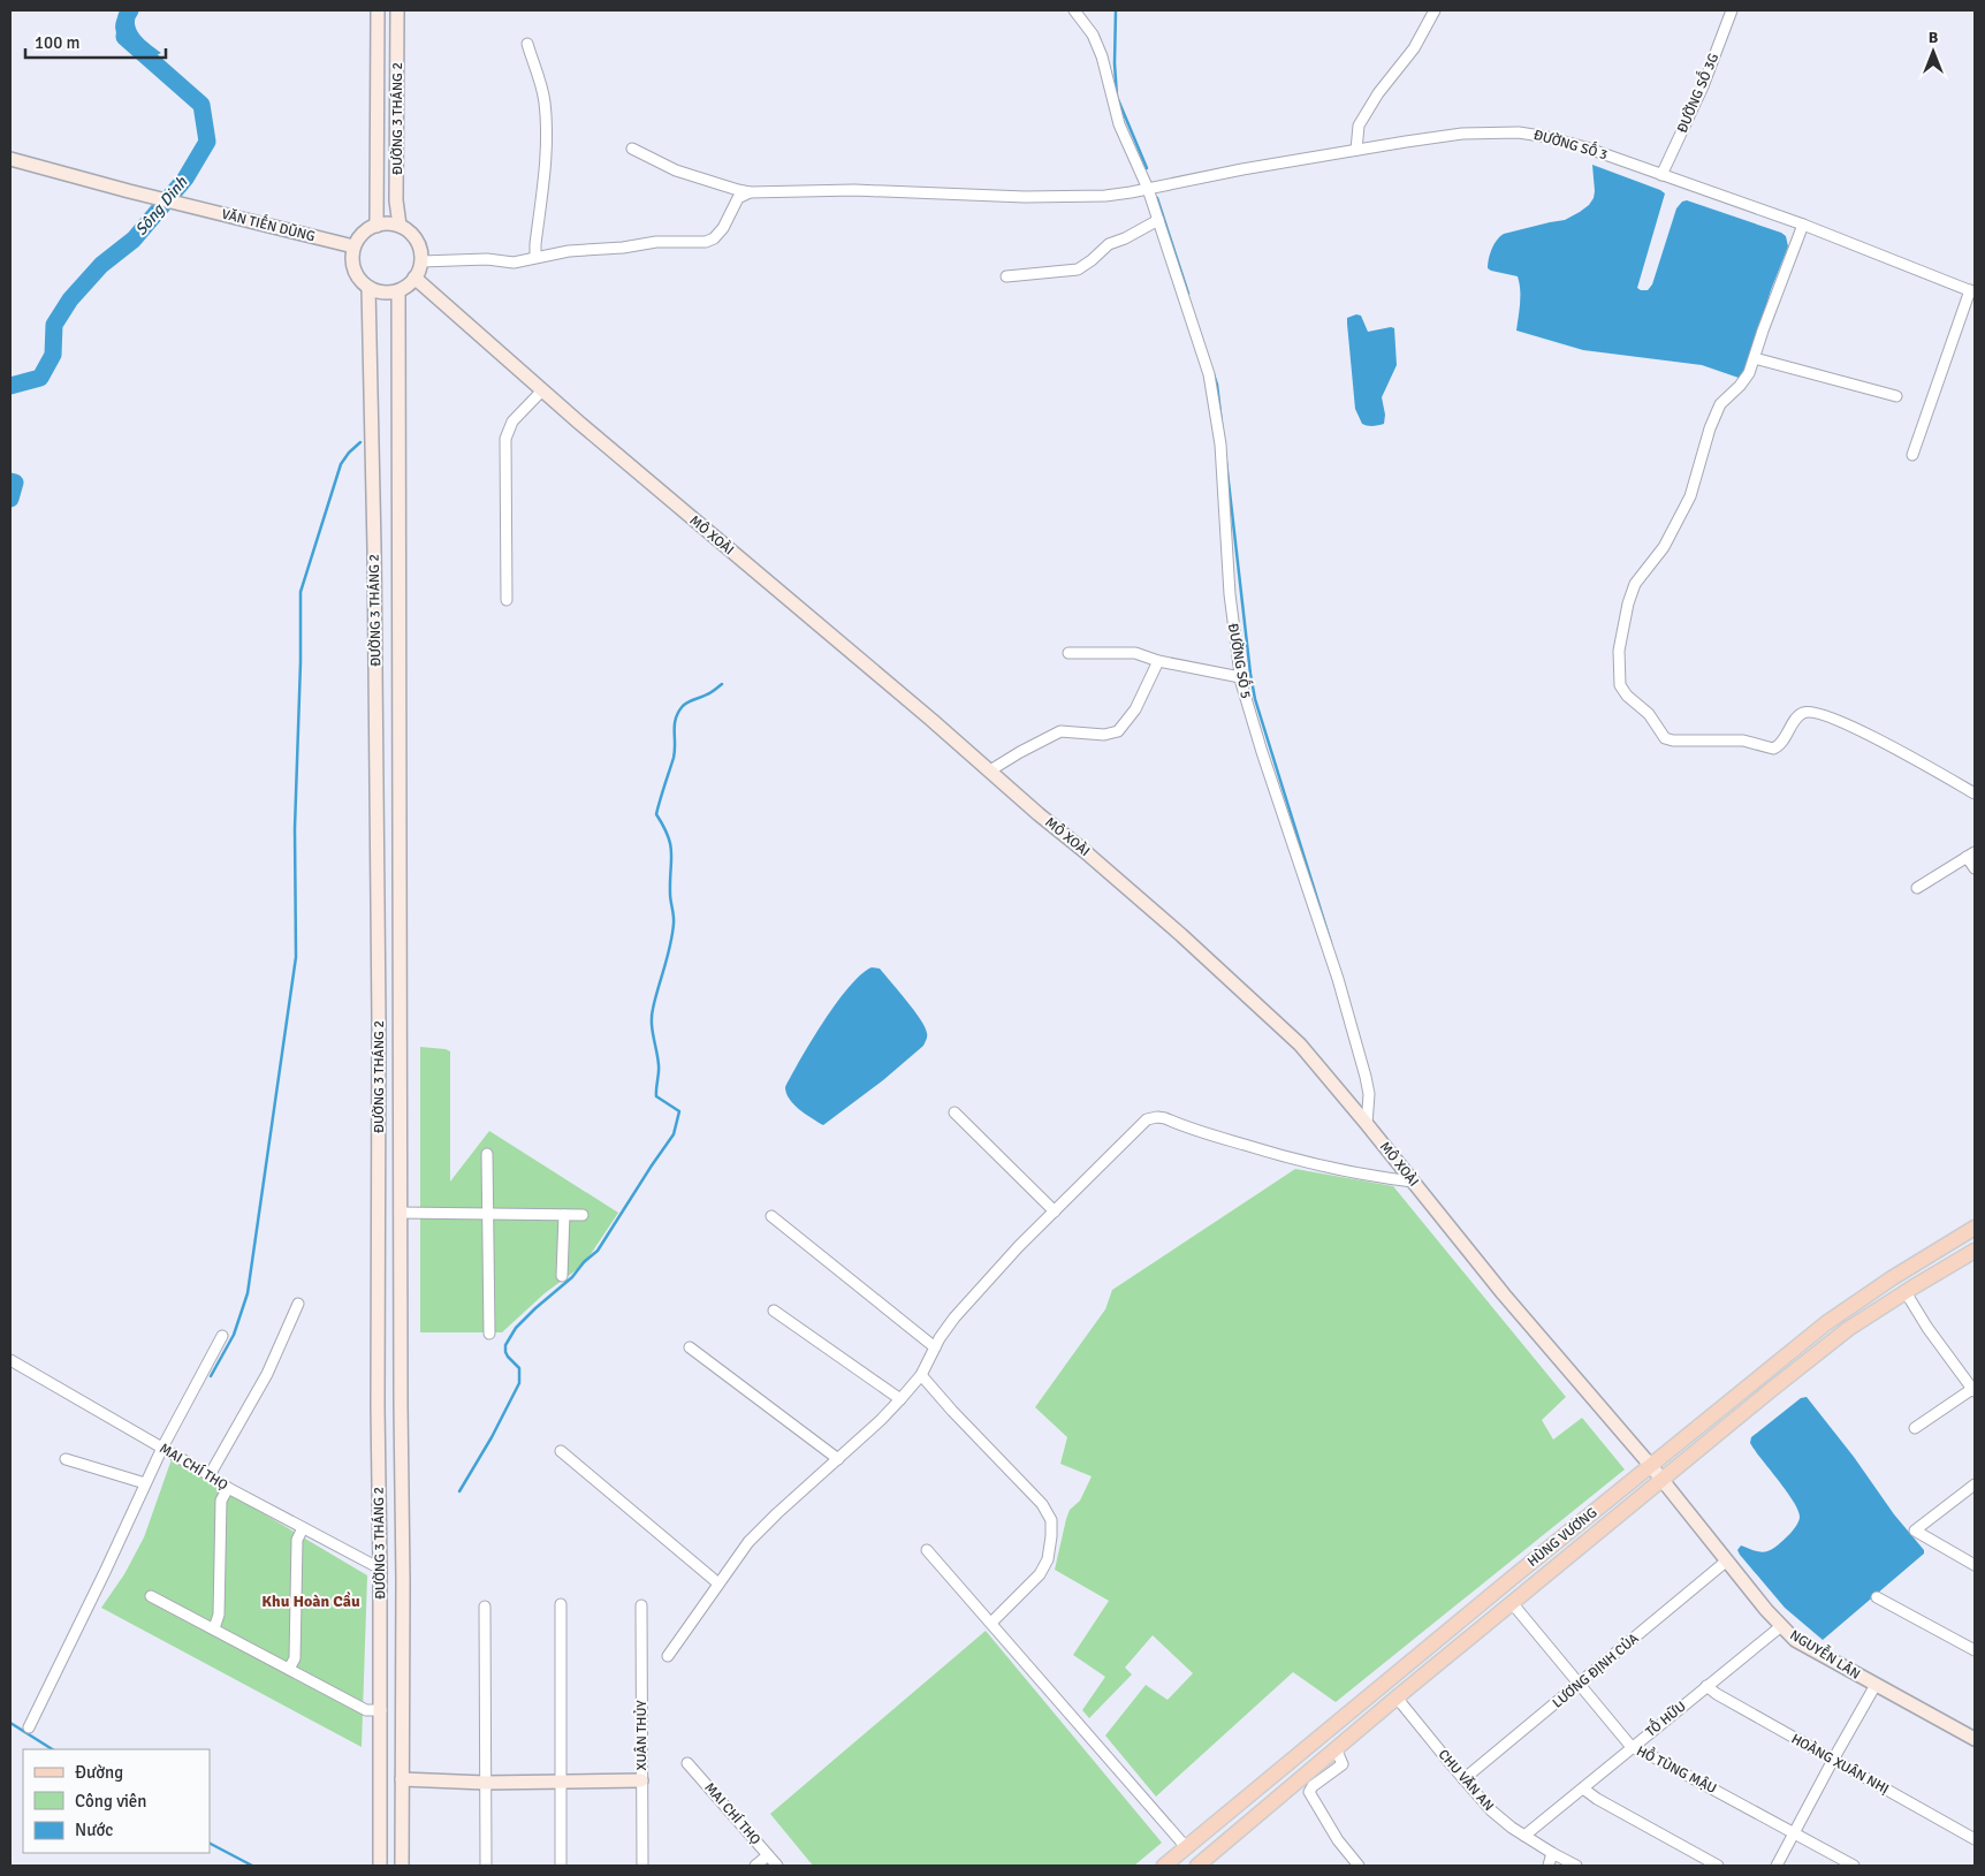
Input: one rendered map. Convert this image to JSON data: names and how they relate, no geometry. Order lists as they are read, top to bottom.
{
  "streets": {
    "main road": [
      "ĐƯỜNG 3 THÁNG 2",
      "VĂN TIẾN DŨNG",
      "MÔ XOÀI",
      "HÙNG VƯƠNG",
      "NGUYỄN LÂN"
    ],
    "street": [
      "ĐƯỜNG SỐ 3G",
      "ĐƯỜNG SỐ 3",
      "ĐƯỜNG SỐ 5",
      "MAI CHÍ THỌ",
      "LƯƠNG ĐỊNH CỦA",
      "TỐ HỮU",
      "XUÂN THỦY",
      "HOÀNG XUÂN NHỊ",
      "HỒ TÙNG MẬU",
      "CHU VĂN AN"
    ]
  },
  "crossings": [
    ["ĐƯỜNG SỐ 3G", "ĐƯỜNG SỐ 3"],
    ["ĐƯỜNG 3 THÁNG 2", "VĂN TIẾN DŨNG"],
    ["ĐƯỜNG 3 THÁNG 2", "MÔ XOÀI"],
    ["ĐƯỜNG 3 THÁNG 2", "MAI CHÍ THỌ"],
    ["ĐƯỜNG SỐ 3", "ĐƯỜNG SỐ 5"],
    ["VĂN TIẾN DŨNG", "MÔ XOÀI"],
    ["MÔ XOÀI", "ĐƯỜNG SỐ 5"],
    ["MÔ XOÀI", "HÙNG VƯƠNG"],
    ["MÔ XOÀI", "NGUYỄN LÂN"],
    ["HÙNG VƯƠNG", "NGUYỄN LÂN"],
    ["HÙNG VƯƠNG", "HỒ TÙNG MẬU"],
    ["HÙNG VƯƠNG", "CHU VĂN AN"],
    ["NGUYỄN LÂN", "LƯƠNG ĐỊNH CỦA"],
    ["NGUYỄN LÂN", "TỐ HỮU"],
    ["LƯƠNG ĐỊNH CỦA", "HỒ TÙNG MẬU"],
    ["LƯƠNG ĐỊNH CỦA", "CHU VĂN AN"],
    ["TỐ HỮU", "HOÀNG XUÂN NHỊ"],
    ["TỐ HỮU", "HỒ TÙNG MẬU"],
    ["TỐ HỮU", "CHU VĂN AN"]
  ],
  "districts": ["Khu Hoàn Cầu"],
  "water": ["Sông Dinh"],
  "legend": ["Đường", "Công viên", "Nước"],
  "scale_bar": "100 m",
  "north": "top"
}
